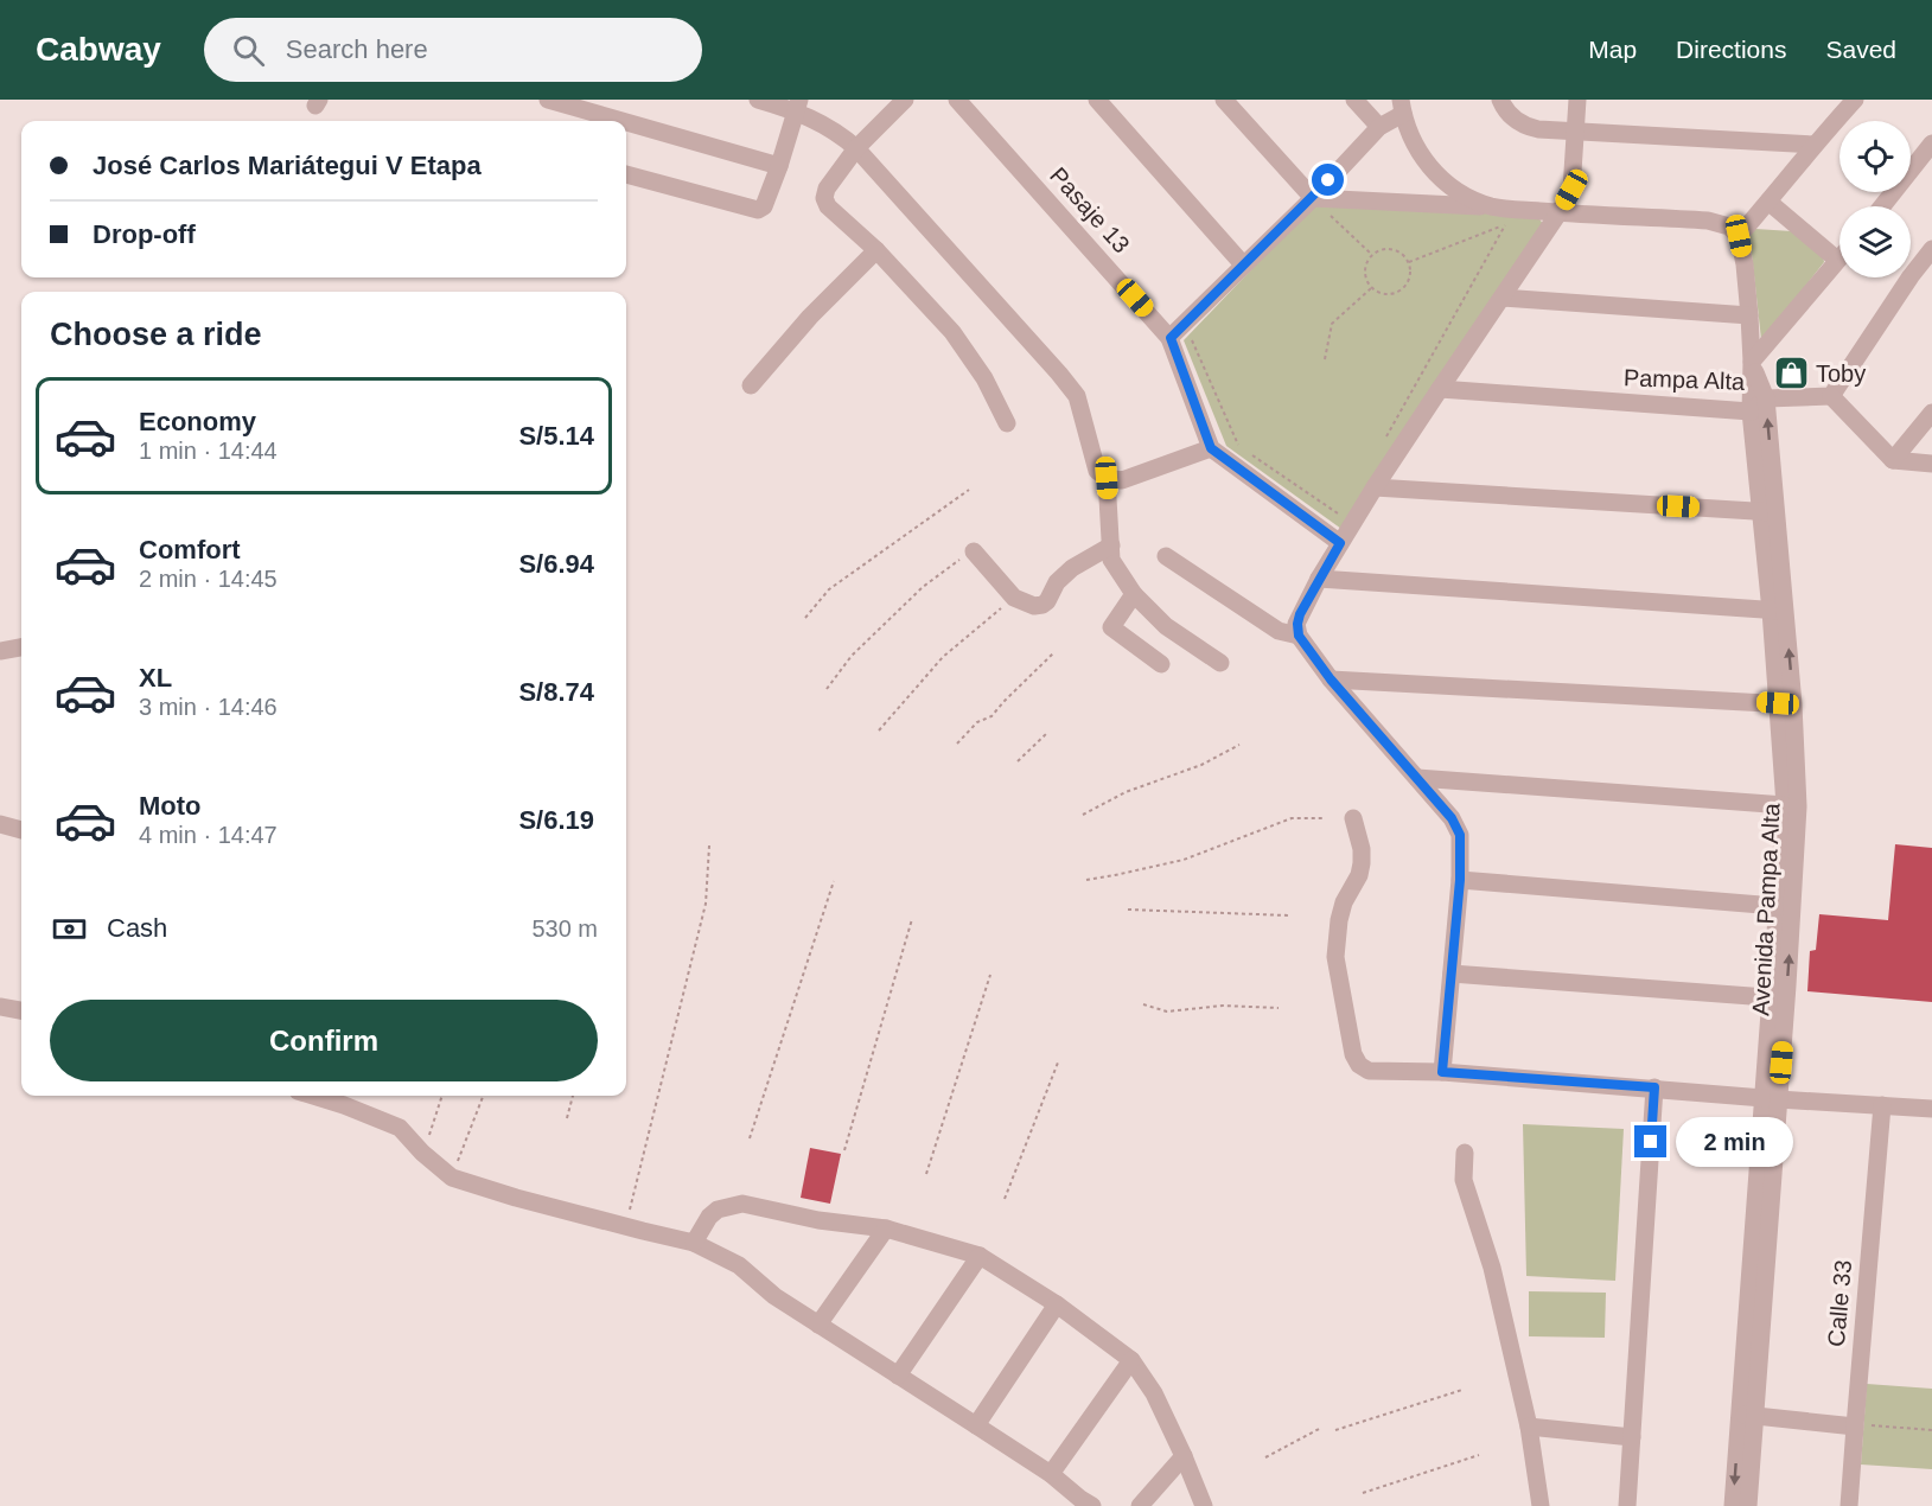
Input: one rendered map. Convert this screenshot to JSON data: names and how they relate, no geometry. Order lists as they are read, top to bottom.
{
  "streets": {
    "street": [
      "Pasaje 13",
      "Pampa Alta",
      "Avenida Pampa Alta",
      "Calle 33"
    ]
  },
  "crossings": [
    ["Pampa Alta", "Avenida Pampa Alta"]
  ],
  "places": {
    "shop": ["Toby"]
  },
  "page": {
    "header": "Cabway",
    "search": "Search here",
    "nav": ["Map", "Directions", "Saved"],
    "banner": ["José Carlos Mariátegui V Etapa", "Drop-off"],
    "heading": "Choose a ride",
    "list": [
      {
        "name": "Economy",
        "note": "1 min · 14:44",
        "value": "S/5.14"
      },
      {
        "name": "Comfort",
        "note": "2 min · 14:45",
        "value": "S/6.94"
      },
      {
        "name": "XL",
        "note": "3 min · 14:46",
        "value": "S/8.74"
      },
      {
        "name": "Moto",
        "note": "4 min · 14:47",
        "value": "S/6.19"
      }
    ],
    "pay": ["Cash", "530 m"],
    "buttons": "Confirm",
    "bubble": "2 min"
  }
}
